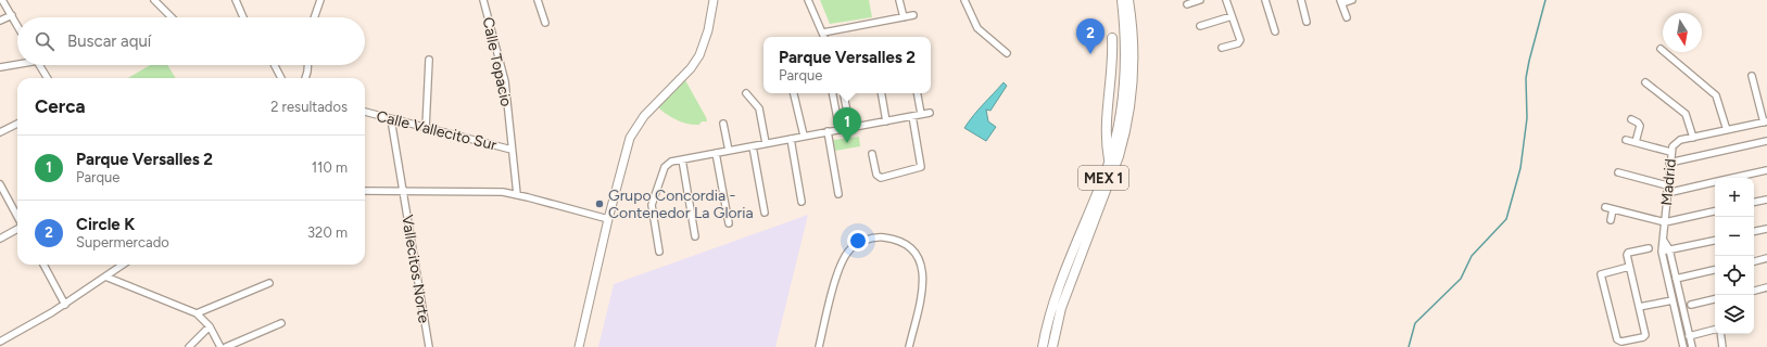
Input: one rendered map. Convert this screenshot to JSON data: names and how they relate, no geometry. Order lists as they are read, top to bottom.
{
  "streets": {
    "highway": ["MEX 1"],
    "street": [
      "Calle Topacio",
      "Calle Vallecito Sur",
      "Madrid",
      "Vallecitos Norte"
    ]
  },
  "crossings": [
    ["Calle Topacio", "Calle Vallecito Sur"],
    ["Calle Vallecito Sur", "Vallecitos Norte"]
  ],
  "places": ["Grupo Concordia - Contenedor La Gloria"],
  "north": "bottom",
  "page": {
    "search": "Buscar aquí",
    "pins": ["2", "1"],
    "popup": ["Parque Versalles 2", "Parque"],
    "heading": ["Cerca", "2 resultados"],
    "list": [
      {
        "mark": "1",
        "name": "Parque Versalles 2",
        "note": "Parque",
        "value": "110 m"
      },
      {
        "mark": "2",
        "name": "Circle K",
        "note": "Supermercado",
        "value": "320 m"
      }
    ],
    "map_buttons": ["+", "−"]
  }
}
